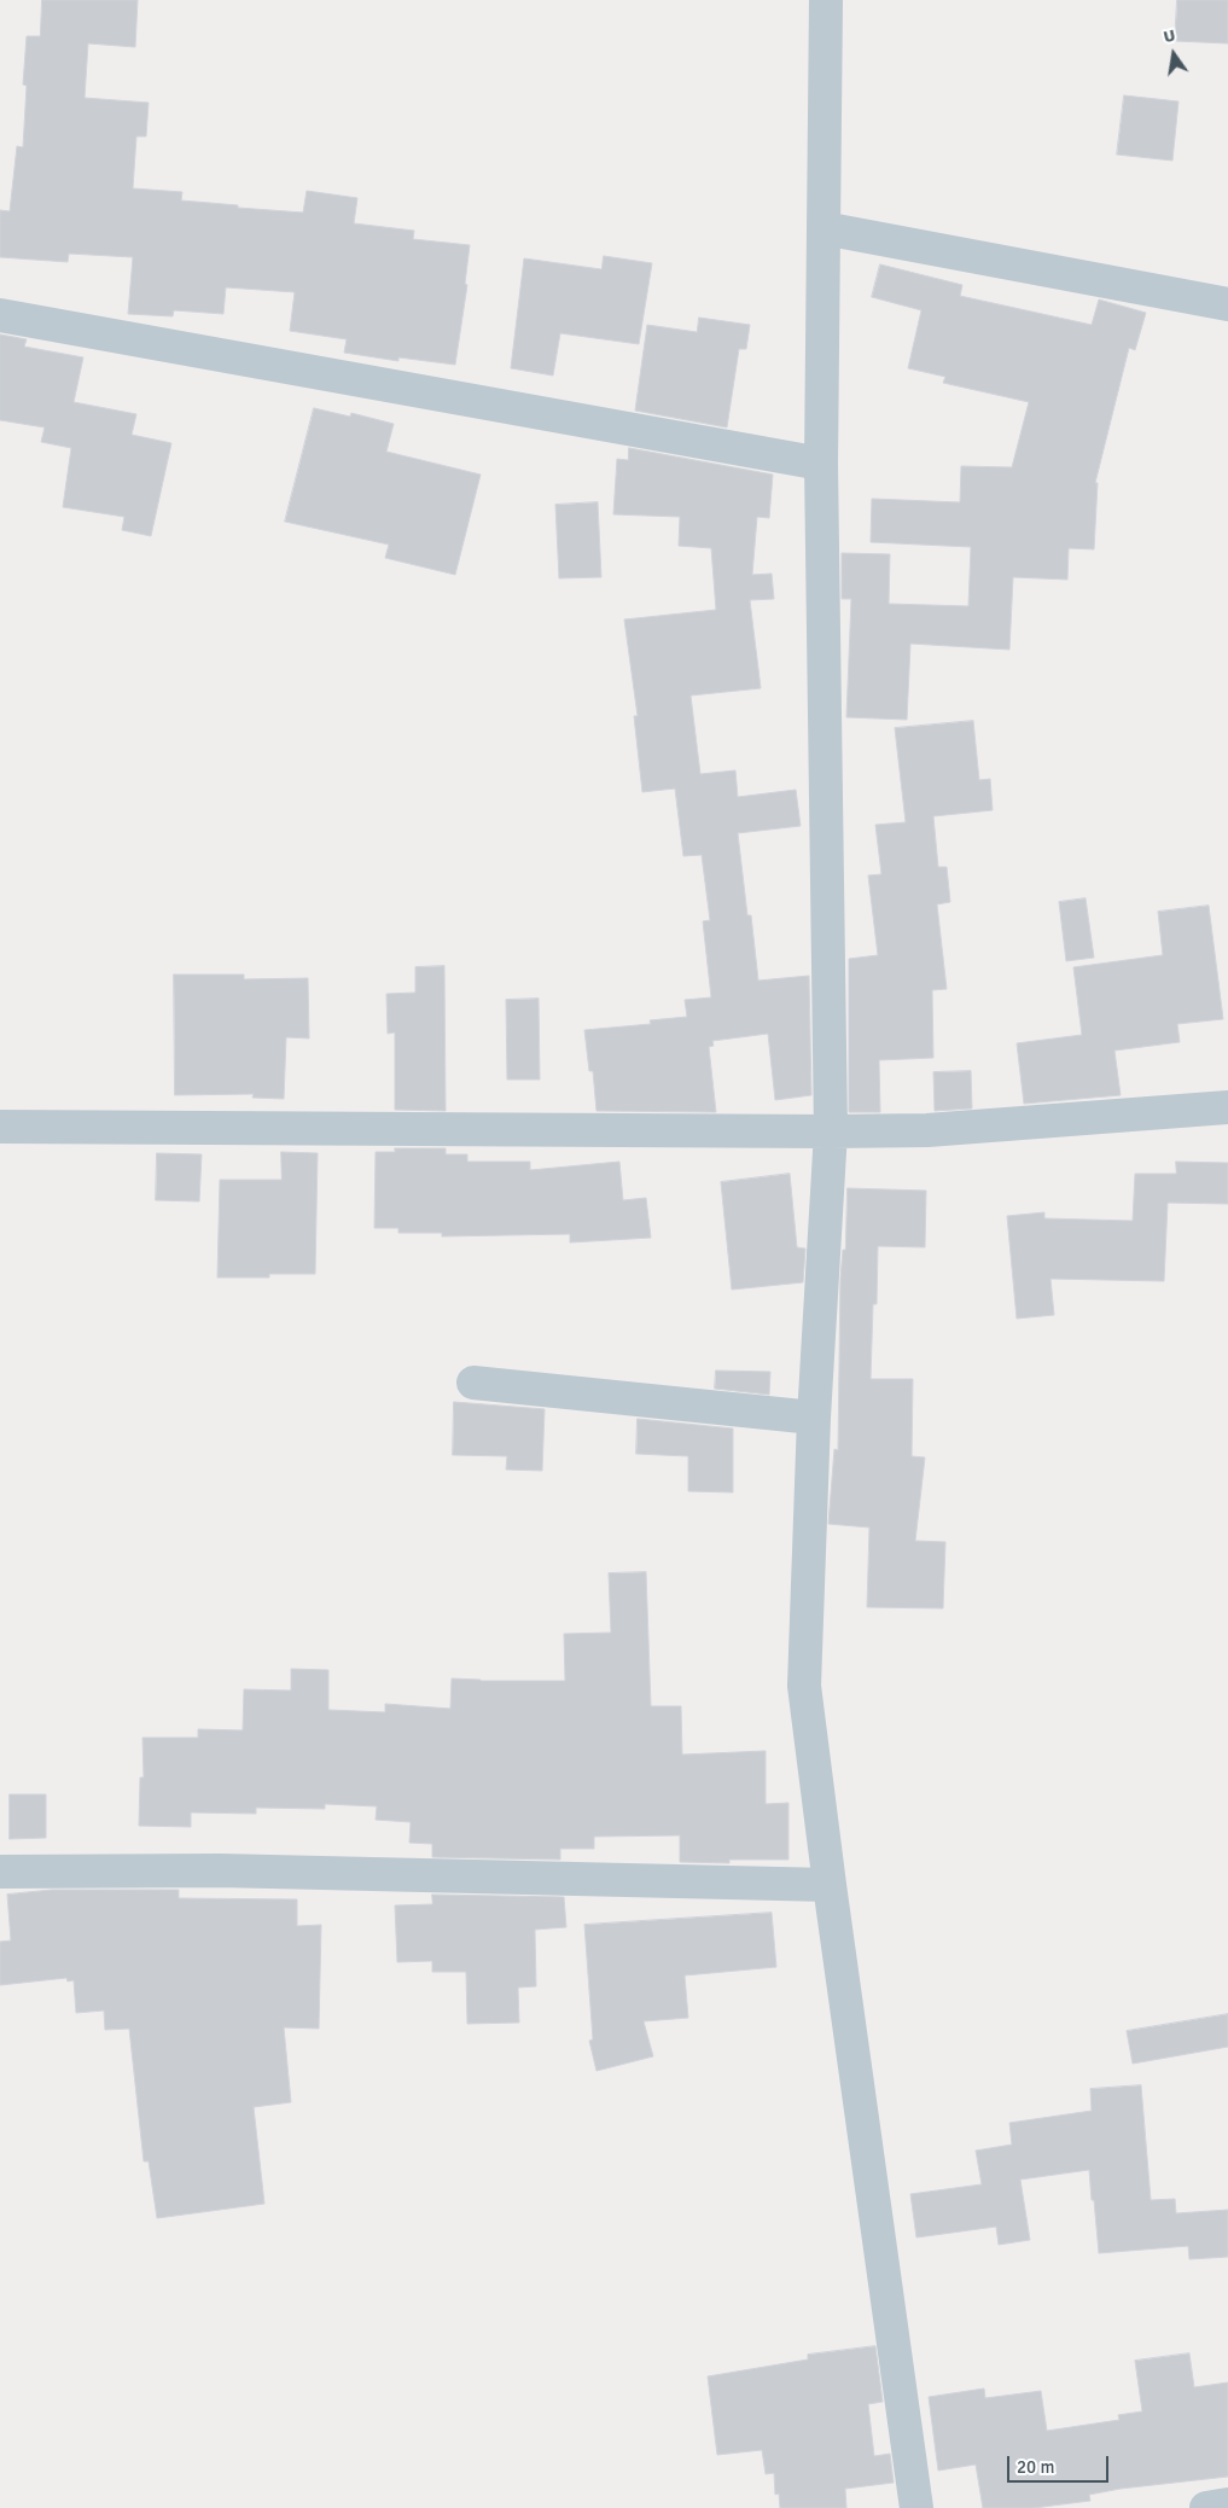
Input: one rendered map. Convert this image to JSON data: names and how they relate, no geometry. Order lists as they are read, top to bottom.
{
  "scale_bar": "20 m",
  "north": "top"
}
